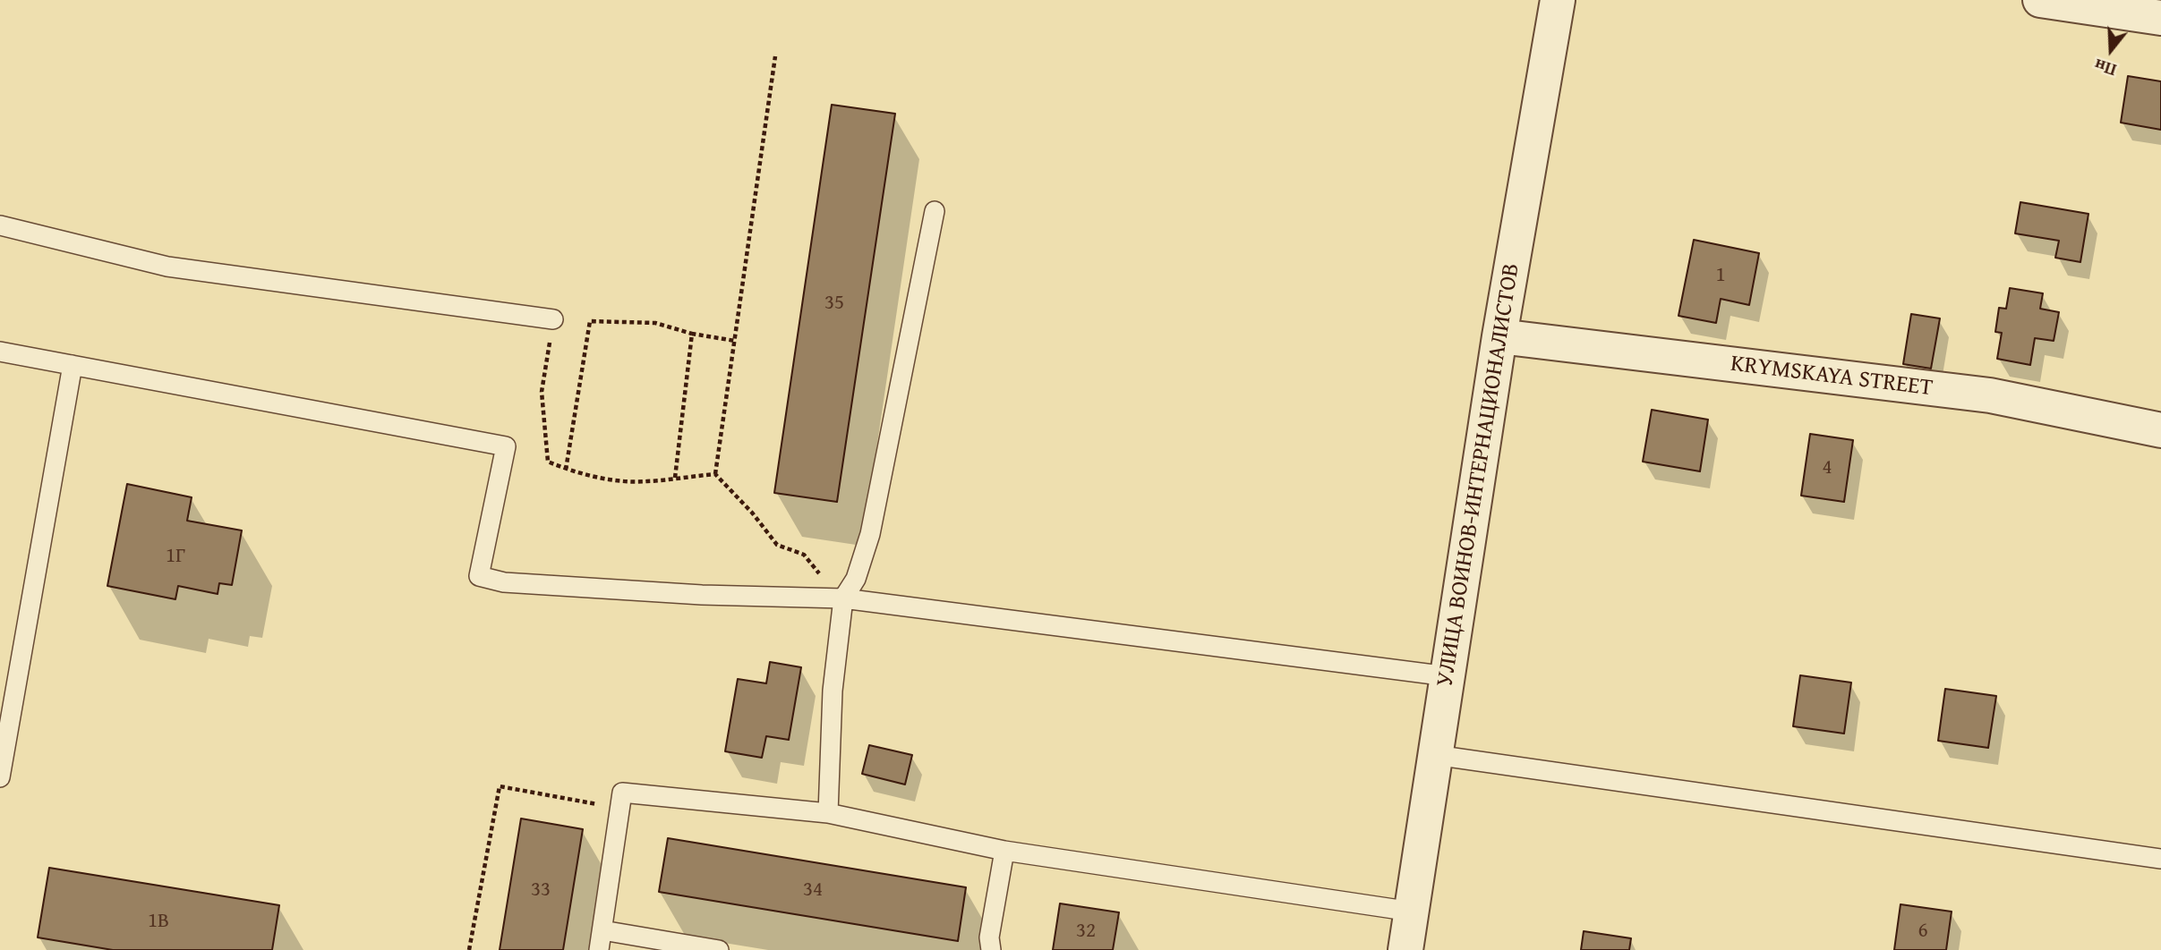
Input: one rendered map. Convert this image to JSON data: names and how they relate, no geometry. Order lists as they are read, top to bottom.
{
  "streets": {
    "street": ["KRYMSKAYA STREET", "УЛИЦА ВОИНОВ-ИНТЕРНАЦИОНАЛИСТОВ"]
  },
  "crossings": [
    ["KRYMSKAYA STREET", "УЛИЦА ВОИНОВ-ИНТЕРНАЦИОНАЛИСТОВ"]
  ],
  "house_numbers": [
    "1",
    "35",
    "4",
    "1Г",
    "33",
    "34",
    "1В",
    "32",
    "6"
  ],
  "north": "bottom"
}
